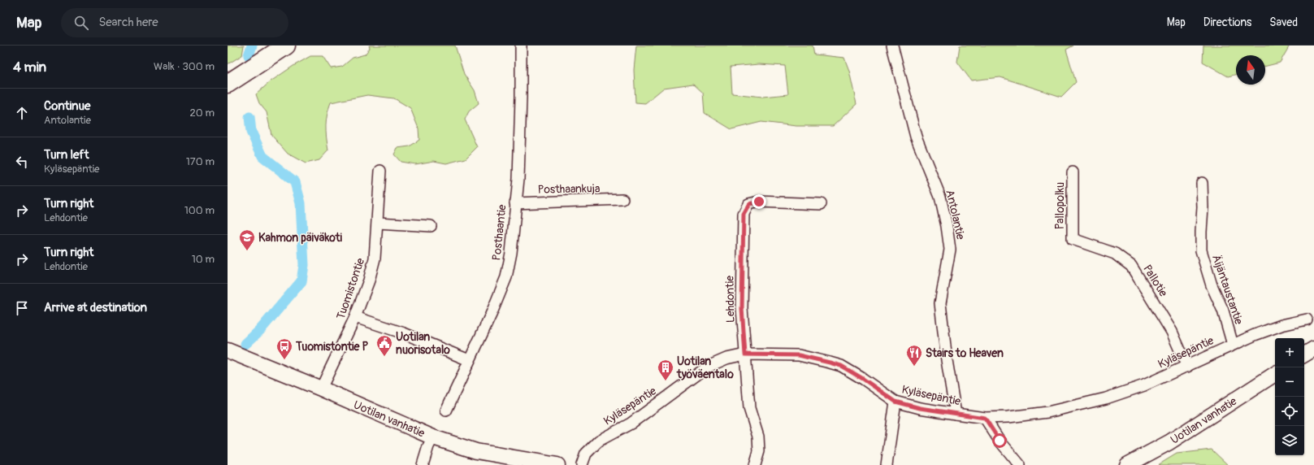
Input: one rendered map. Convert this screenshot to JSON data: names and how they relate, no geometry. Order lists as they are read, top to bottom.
{
  "streets": {
    "main road": ["Uotilan vanhatie"],
    "street": [
      "Posthaankuja",
      "Pallopolku",
      "Antolantie",
      "Posthaantie",
      "Pallotie",
      "Tuomistontie",
      "Äijäntaustantie",
      "Lehdontie",
      "Kyläsepäntie"
    ]
  },
  "crossings": [
    ["Posthaankuja", "Posthaantie"],
    ["Pallopolku", "Pallotie"],
    ["Antolantie", "Kyläsepäntie"],
    ["Pallotie", "Kyläsepäntie"],
    ["Tuomistontie", "Uotilan vanhatie"],
    ["Äijäntaustantie", "Kyläsepäntie"],
    ["Lehdontie", "Kyläsepäntie"]
  ],
  "places": {
    "school or university": ["Kahmon päiväkoti"],
    "public building": ["Uotilan nuorisotalo"],
    "bus stop": ["Tuomistontie P"],
    "restaurant": ["Stairs to Heaven"],
    "building": ["Uotilan työväentalo"]
  },
  "north": "top",
  "page": {
    "header": "Map",
    "search": "Search here",
    "nav": ["Map", "Directions", "Saved"],
    "heading": ["4 min", "Walk · 300 m"],
    "list": [
      ["Continue", "Antolantie", "20 m"],
      ["Turn left", "Kyläsepäntie", "170 m"],
      ["Turn right", "Lehdontie", "100 m"],
      ["Turn right", "Lehdontie", "10 m"],
      "Arrive at destination"
    ],
    "map_buttons": ["+", "−"]
  }
}
